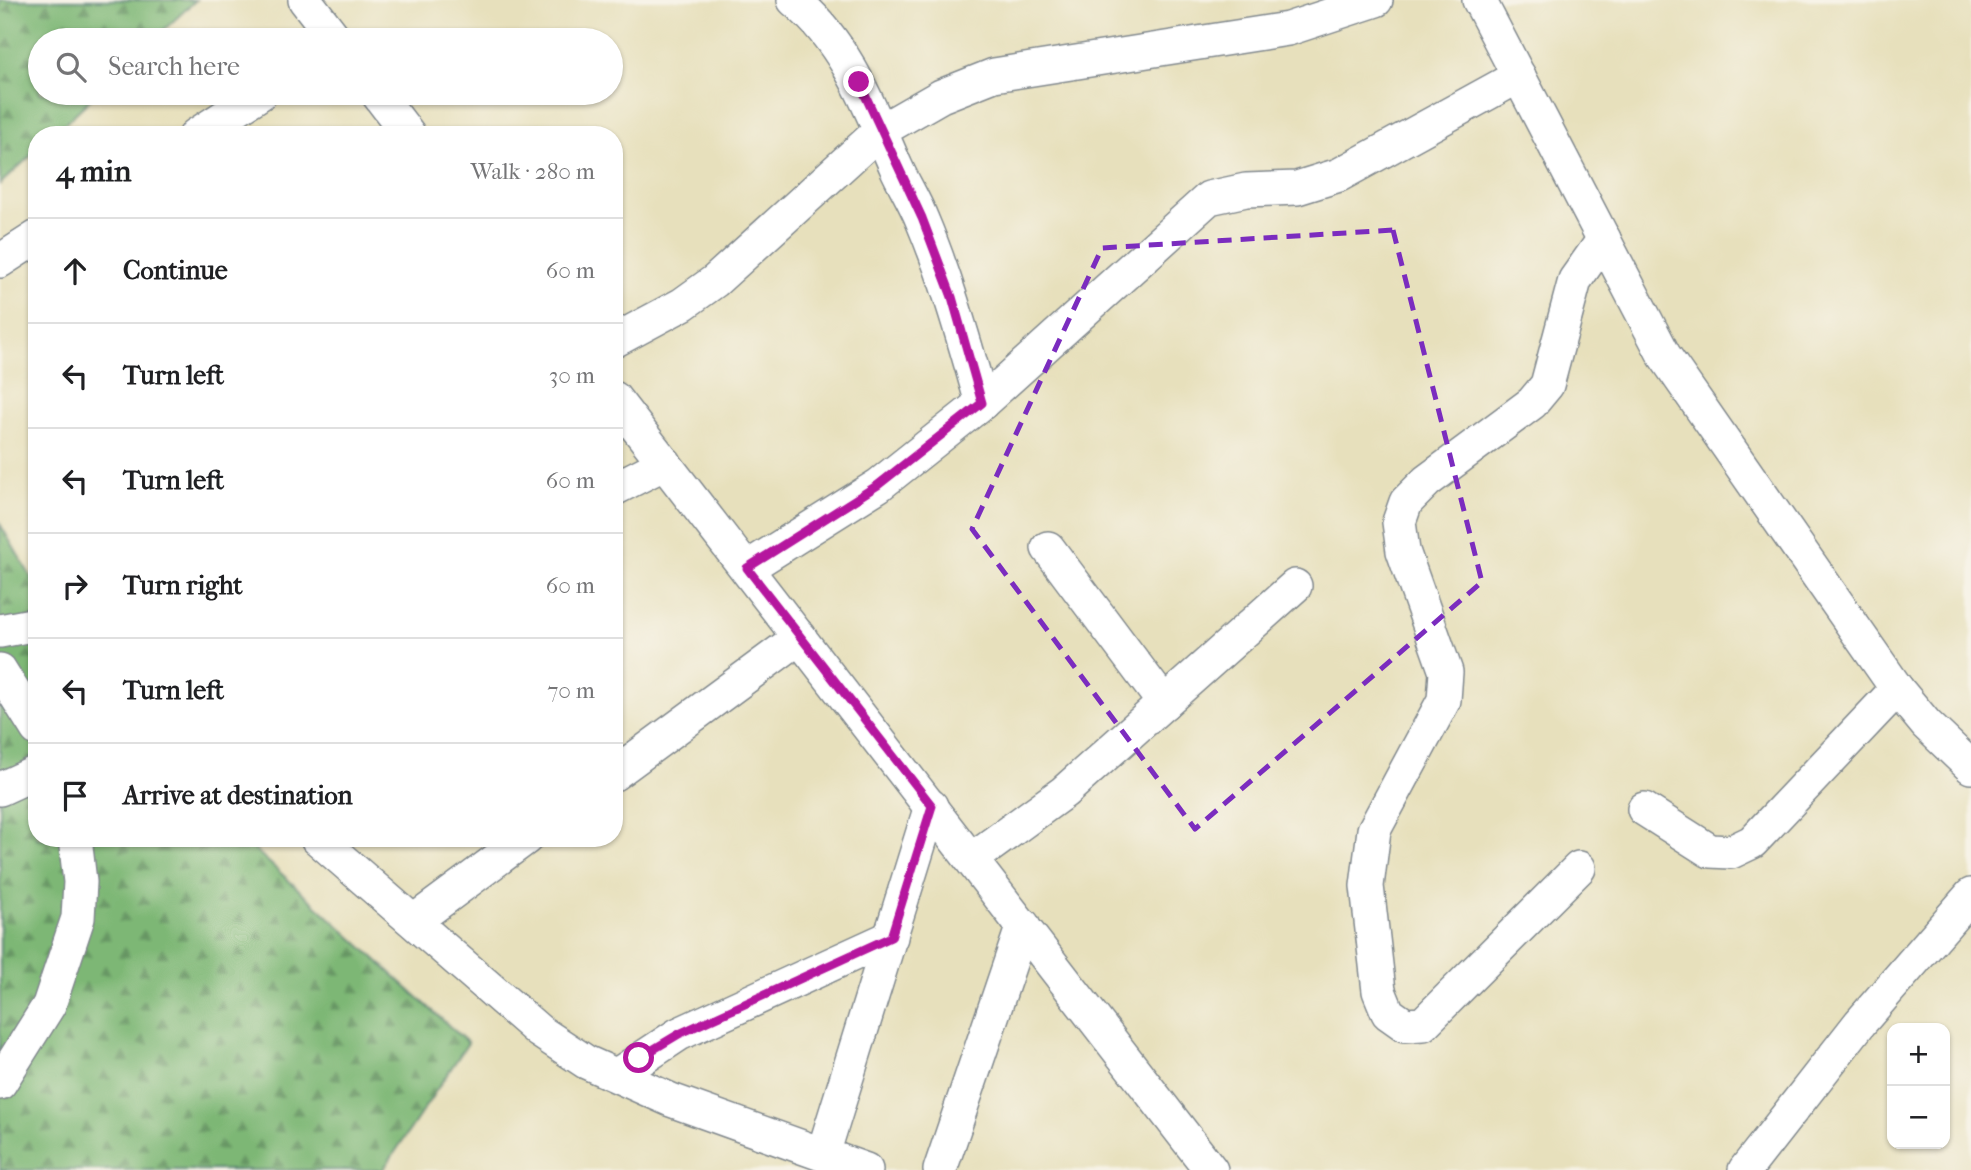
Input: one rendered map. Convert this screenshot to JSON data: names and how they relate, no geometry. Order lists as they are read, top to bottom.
{
  "page": {
    "search": "Search here",
    "heading": ["4 min", "Walk · 280 m"],
    "list": [
      ["Continue", "60 m"],
      ["Turn left", "30 m"],
      ["Turn left", "60 m"],
      ["Turn right", "60 m"],
      ["Turn left", "70 m"],
      "Arrive at destination"
    ],
    "map_buttons": ["+", "−"]
  }
}
